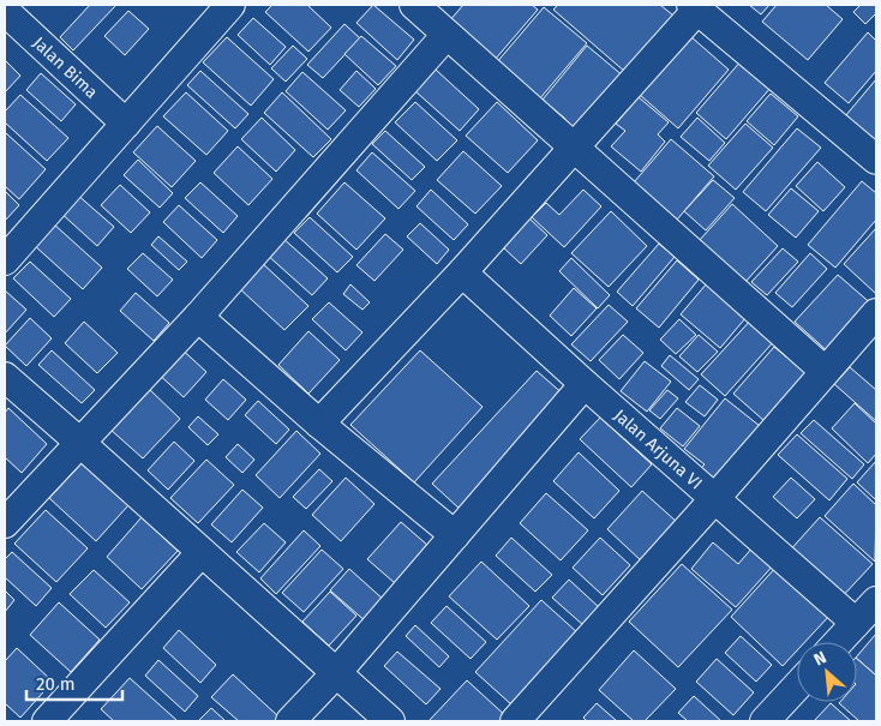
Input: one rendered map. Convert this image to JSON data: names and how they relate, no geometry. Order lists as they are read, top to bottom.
{
  "streets": {
    "street": ["Jalan Bima", "Jalan Arjuna VI"]
  },
  "scale_bar": "20 m",
  "north": "top left"
}
